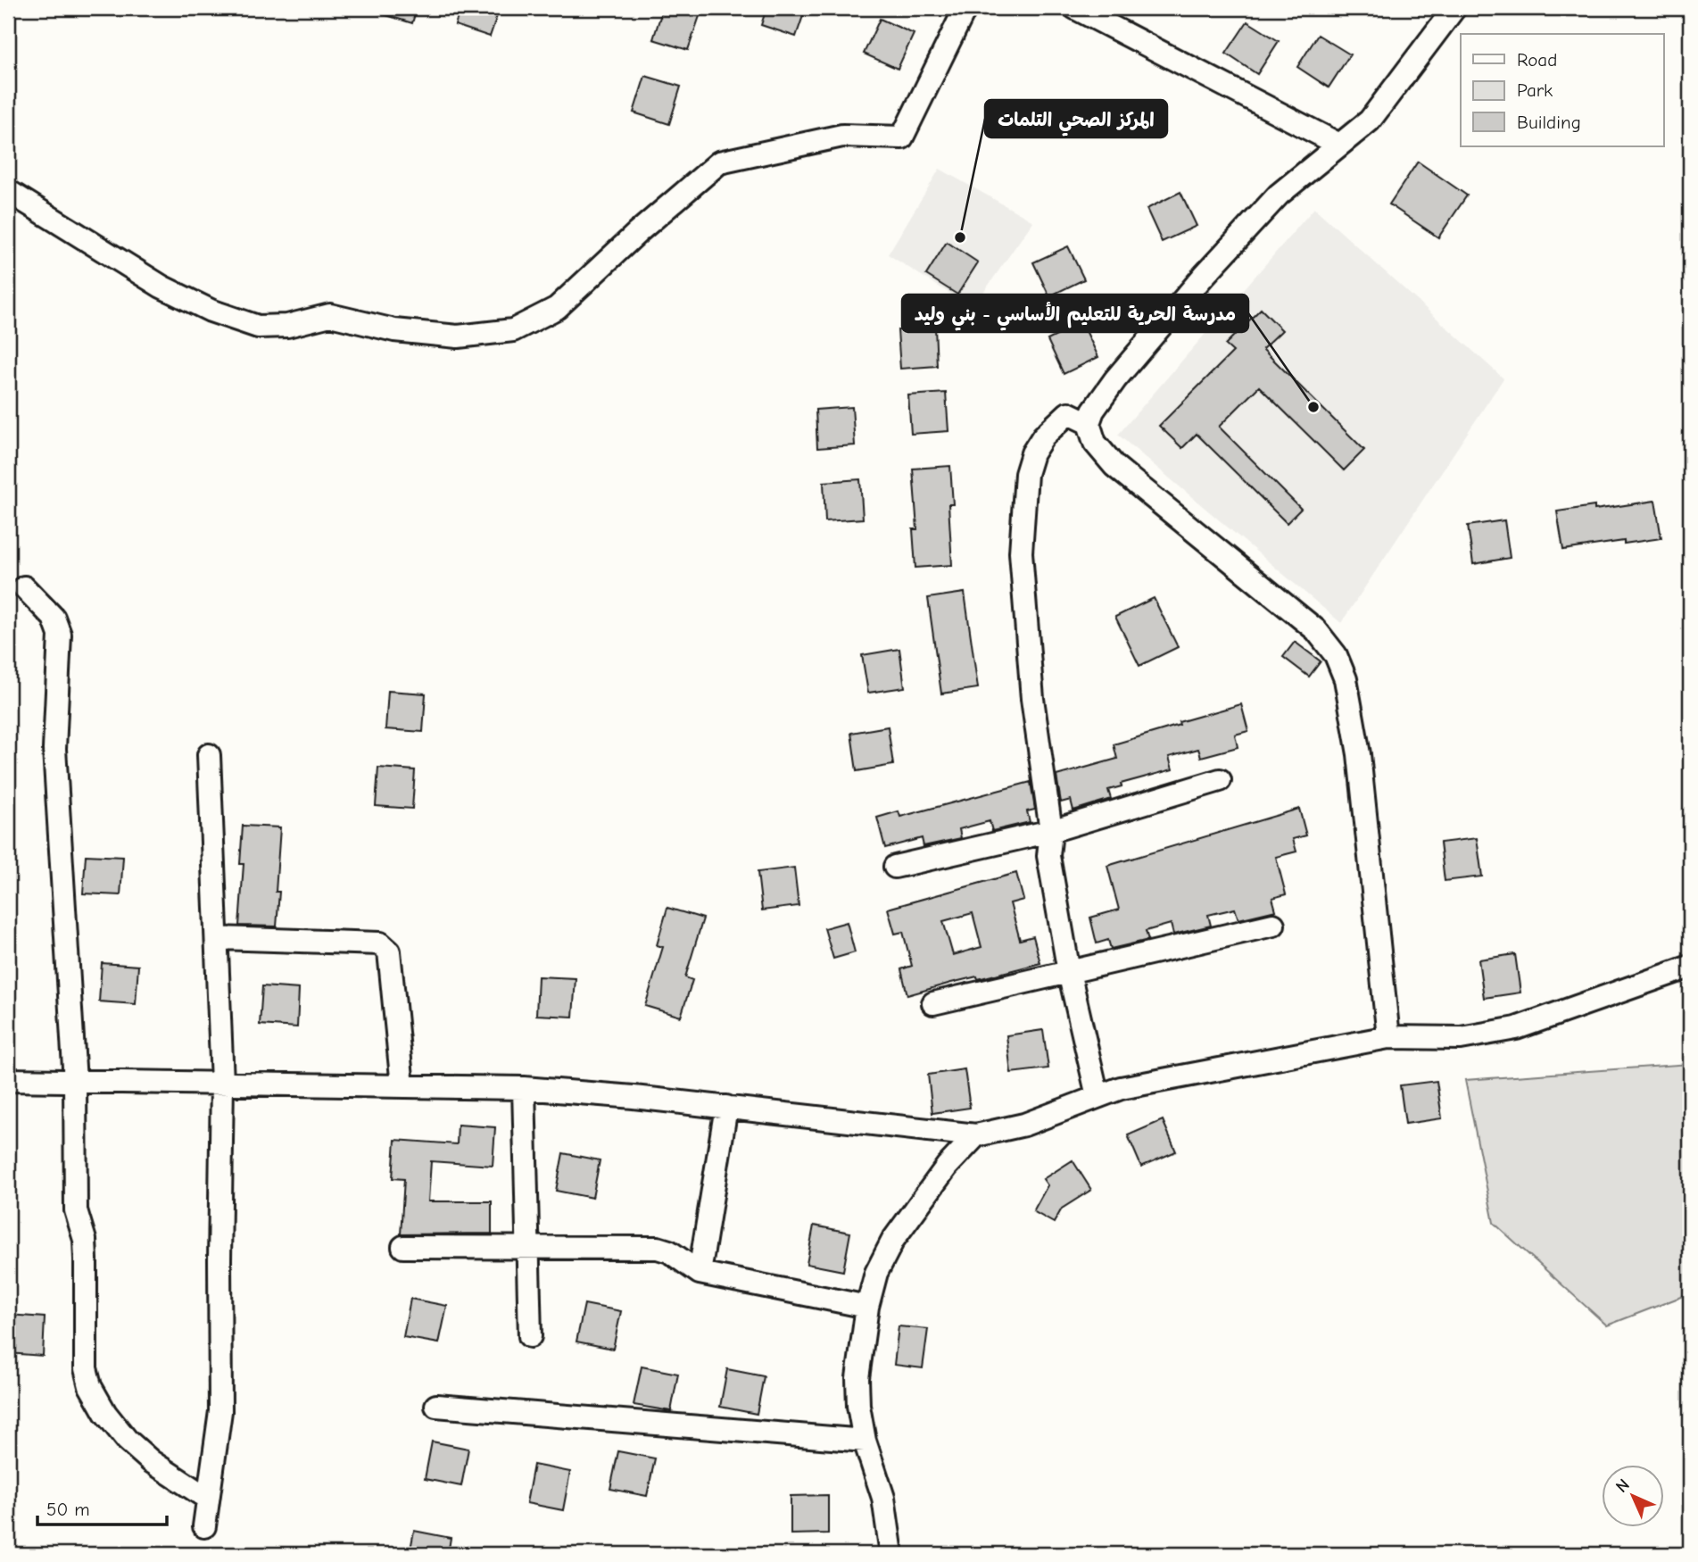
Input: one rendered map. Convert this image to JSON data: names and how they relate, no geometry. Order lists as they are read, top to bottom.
{
  "places": ["المركز الصحي التلمات", "مدرسة الحرية للتعليم الأساسي - بني وليد"],
  "legend": ["Road", "Park", "Building"],
  "scale_bar": "50 m",
  "north": "top left"
}
